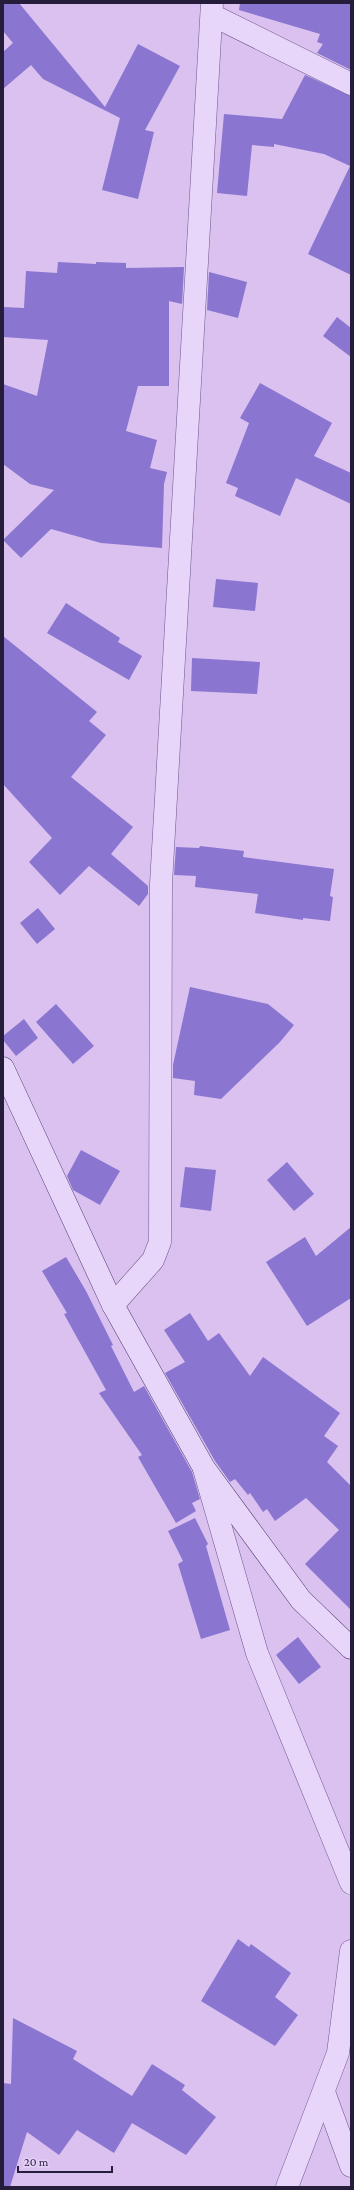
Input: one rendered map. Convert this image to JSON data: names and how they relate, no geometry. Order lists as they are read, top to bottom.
{
  "scale_bar": "20 m"
}
